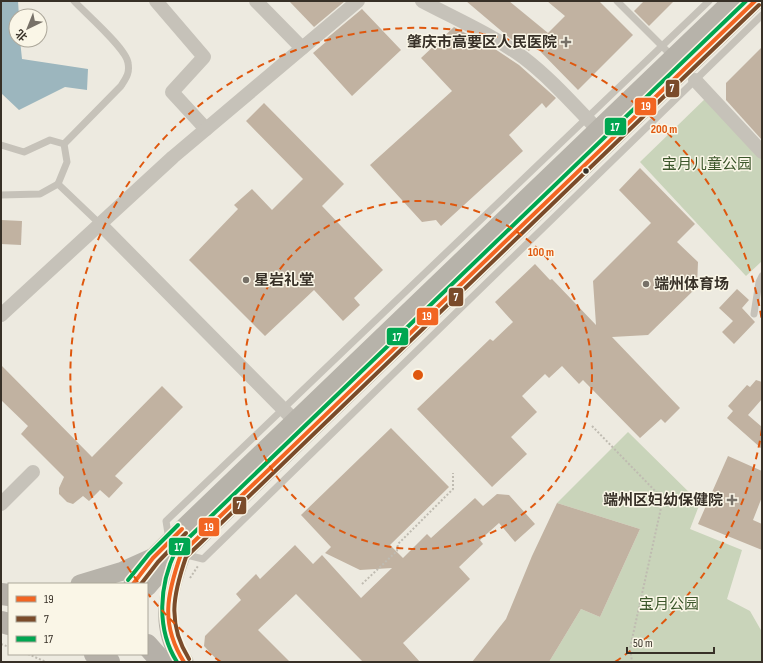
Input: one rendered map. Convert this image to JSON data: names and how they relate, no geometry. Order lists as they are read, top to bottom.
{
  "parks": ["宝月儿童公园", "宝月公园"],
  "places": {
    "health": ["肇庆市高要区人民医院", "端州区妇幼保健院"],
    "other": ["星岩礼堂", "端州体育场"]
  },
  "lines": ["transit line 19", "transit line 17", "transit line 7"],
  "legend": ["19", "7", "17"],
  "scale_bar": "50 m",
  "north": "bottom left",
  "rings": ["200 m", "100 m"]
}
